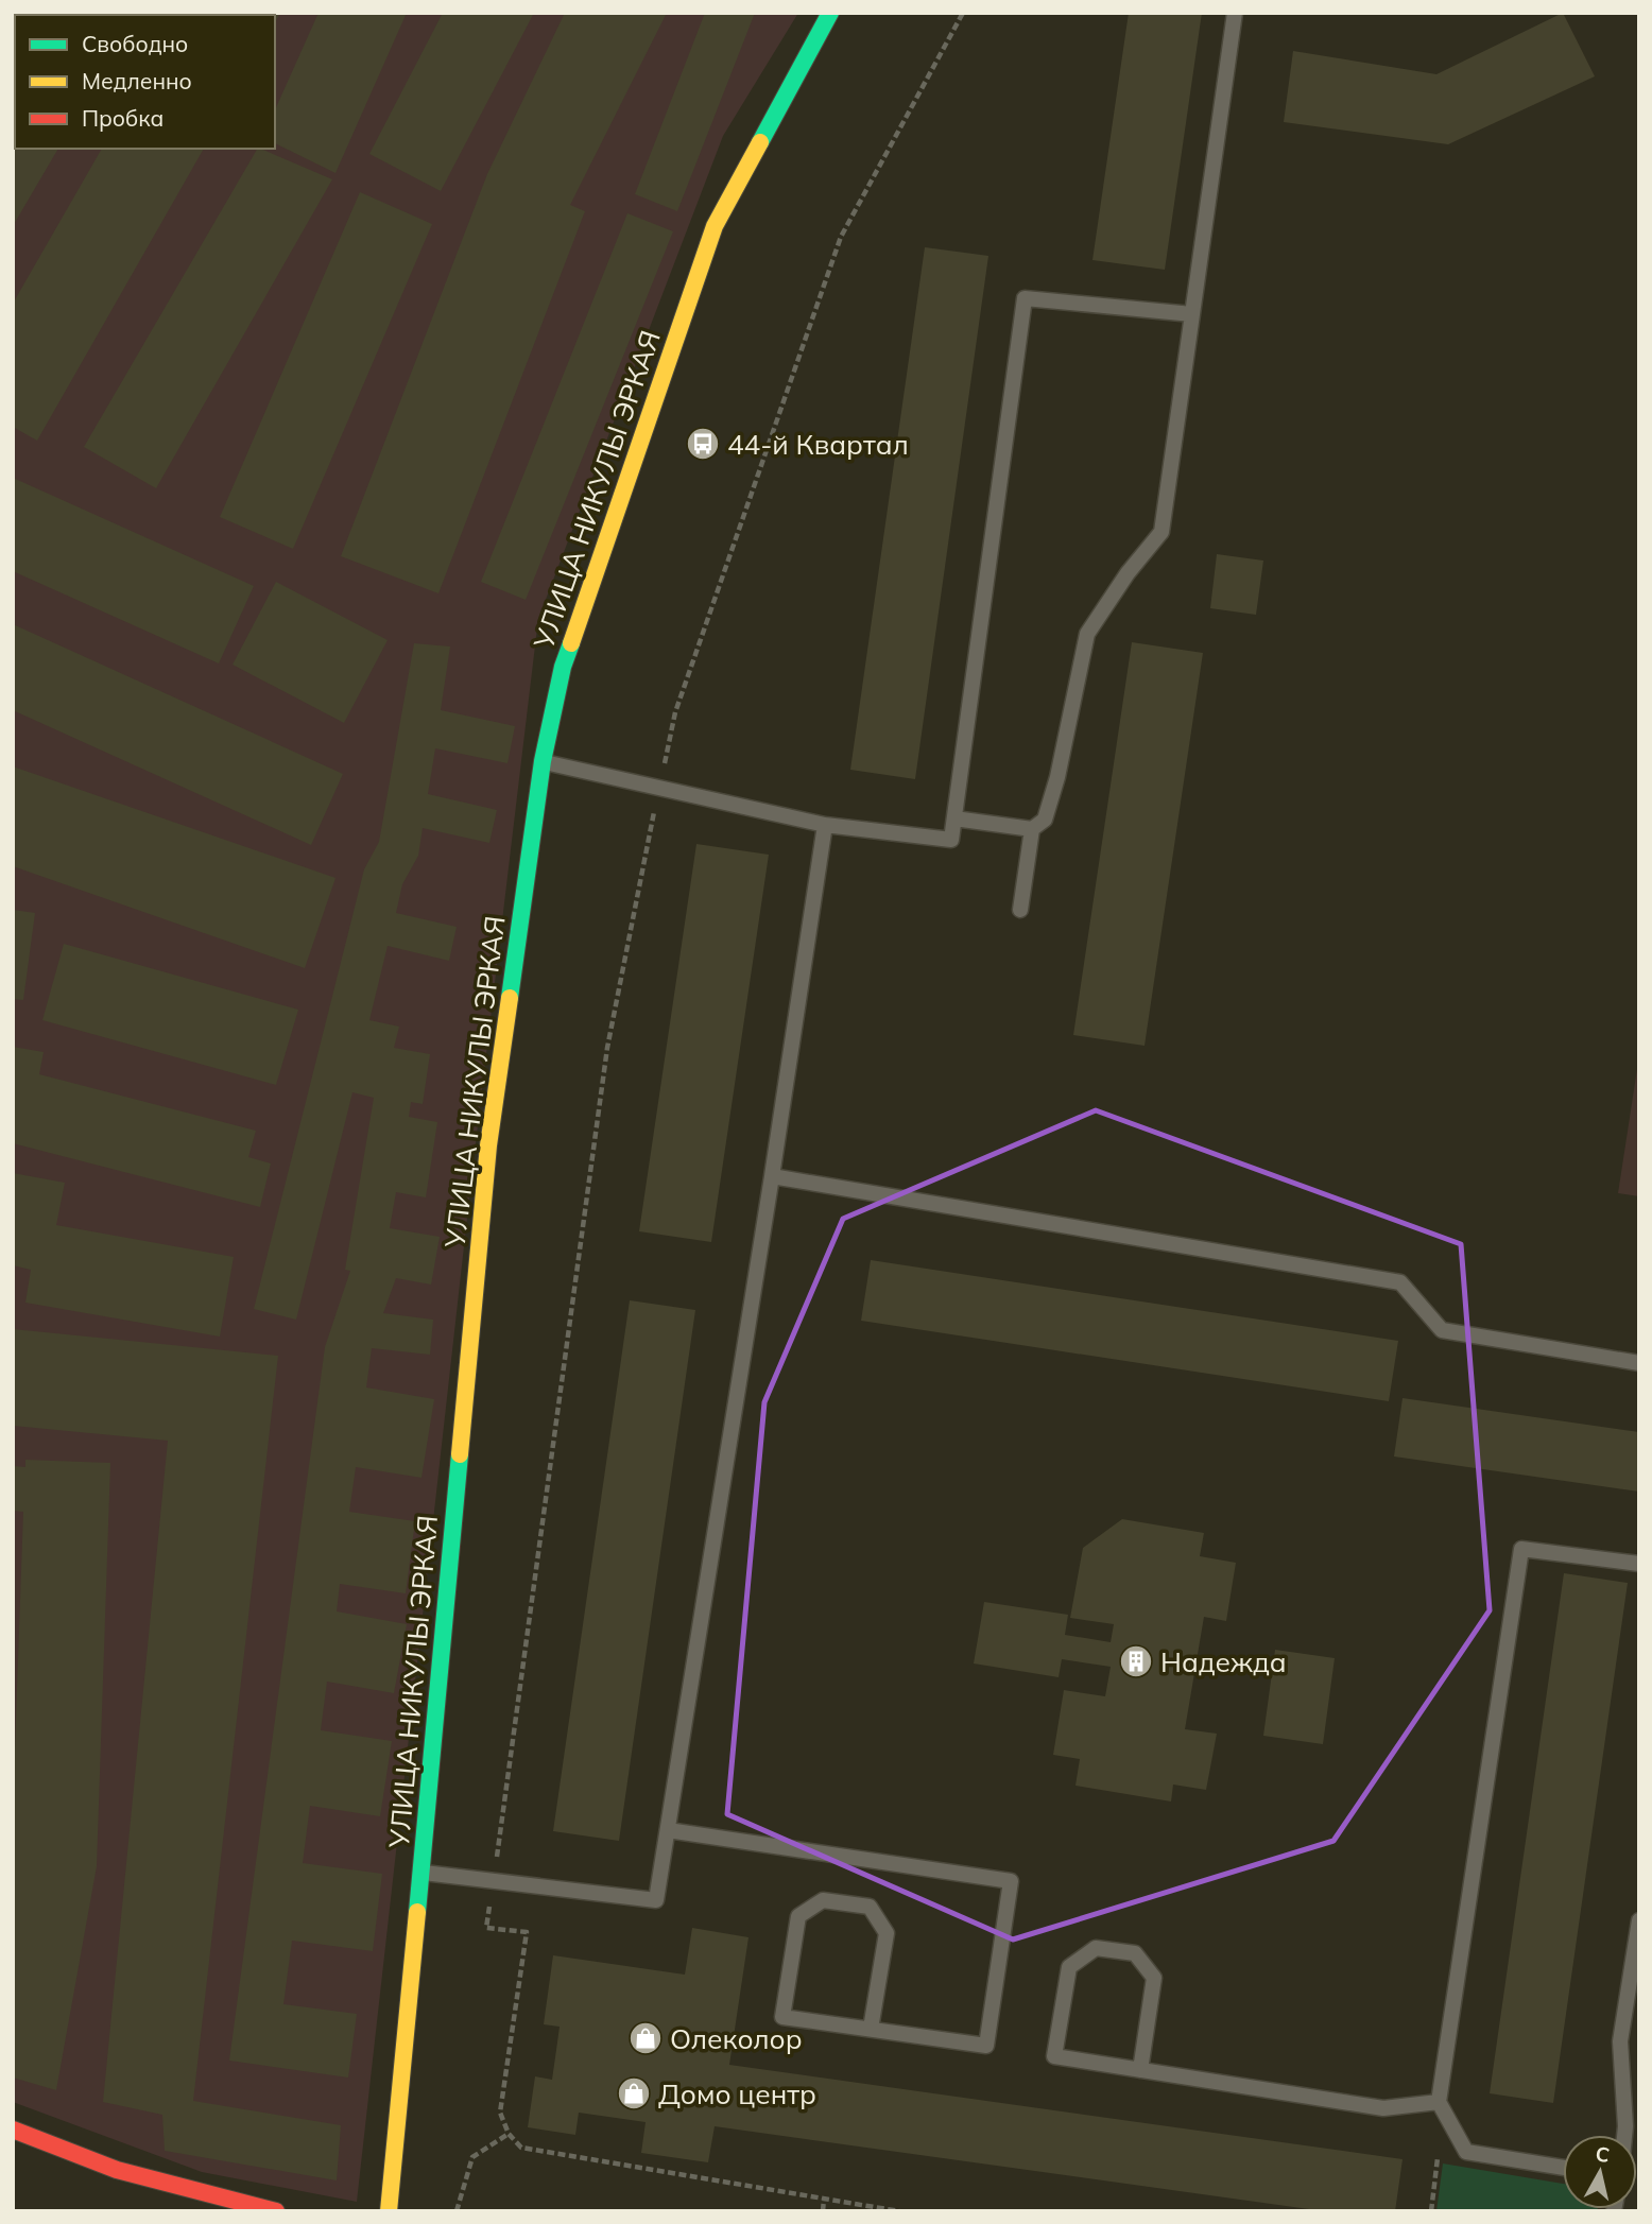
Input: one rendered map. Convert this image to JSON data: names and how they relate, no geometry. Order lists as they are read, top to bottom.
{
  "streets": {
    "street": ["УЛИЦА НИКУЛЫ ЭРКАЯ"]
  },
  "places": {
    "bus stop": ["44-й Квартал"],
    "building": ["Надежда"],
    "shop": ["Олеколор", "Домо центр"]
  },
  "legend": ["Свободно", "Медленно", "Пробка"],
  "north": "top"
}
